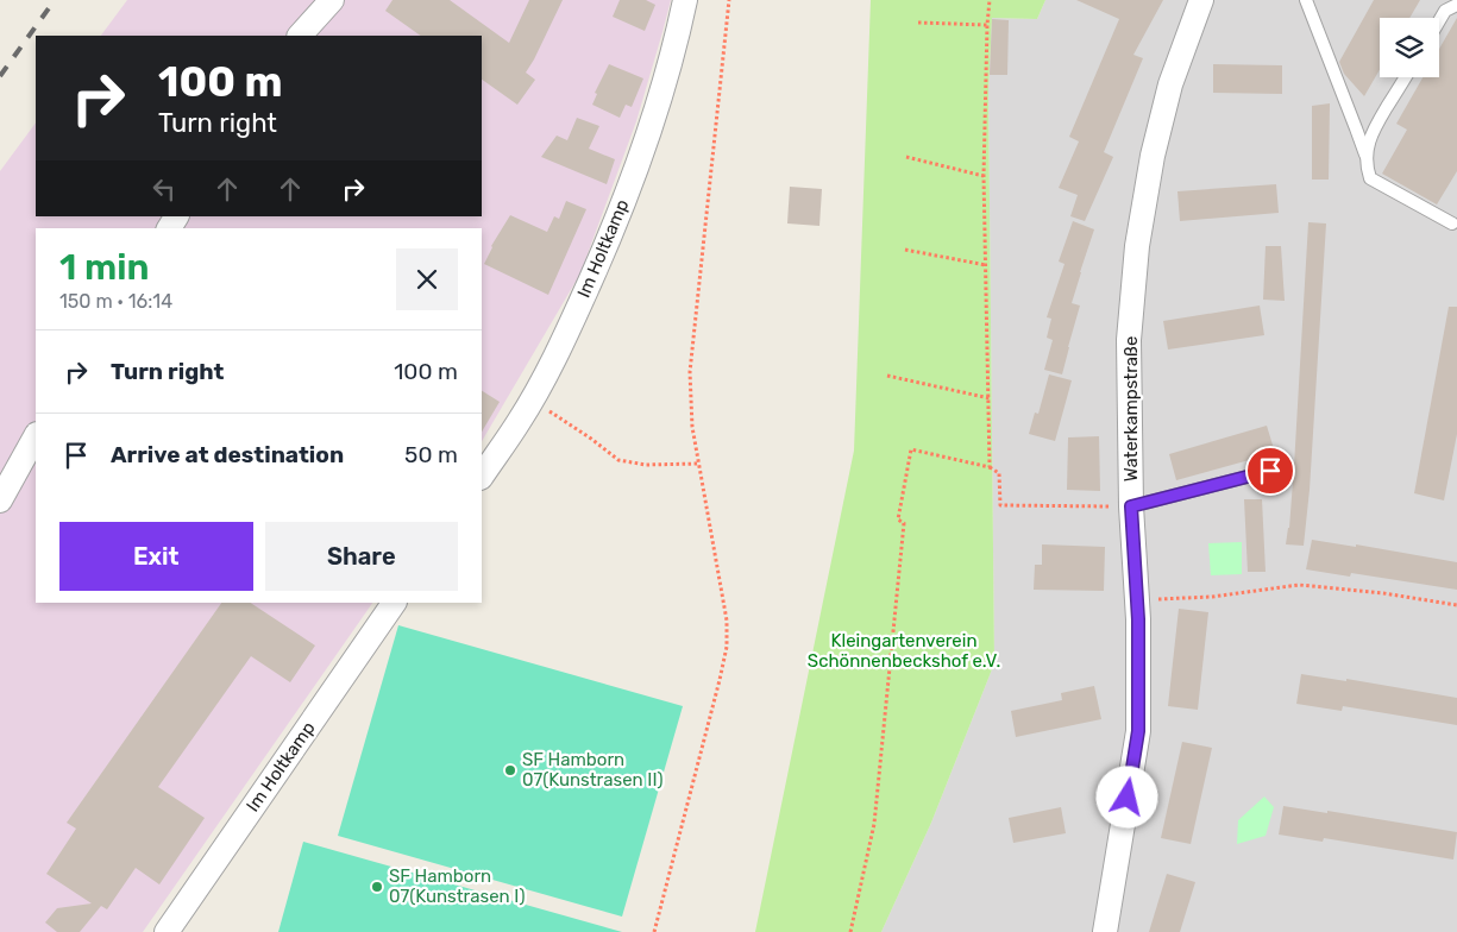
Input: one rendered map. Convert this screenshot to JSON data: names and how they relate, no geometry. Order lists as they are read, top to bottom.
{
  "streets": {
    "street": ["Im Holtkamp", "Waterkampstraße"]
  },
  "parks": ["Kleingartenverein Schönnenbeckshof e.V."],
  "places": ["SF Hamborn 07(Kunstrasen II)", "SF Hamborn 07(Kunstrasen I)"],
  "page": {
    "turn": ["100 m", "Turn right"],
    "heading": ["1 min", "150 m · 16:14"],
    "list": [
      {
        "name": "Turn right",
        "value": "100 m"
      },
      {
        "name": "Arrive at destination",
        "value": "50 m"
      }
    ],
    "buttons": ["Exit", "Share"]
  }
}
